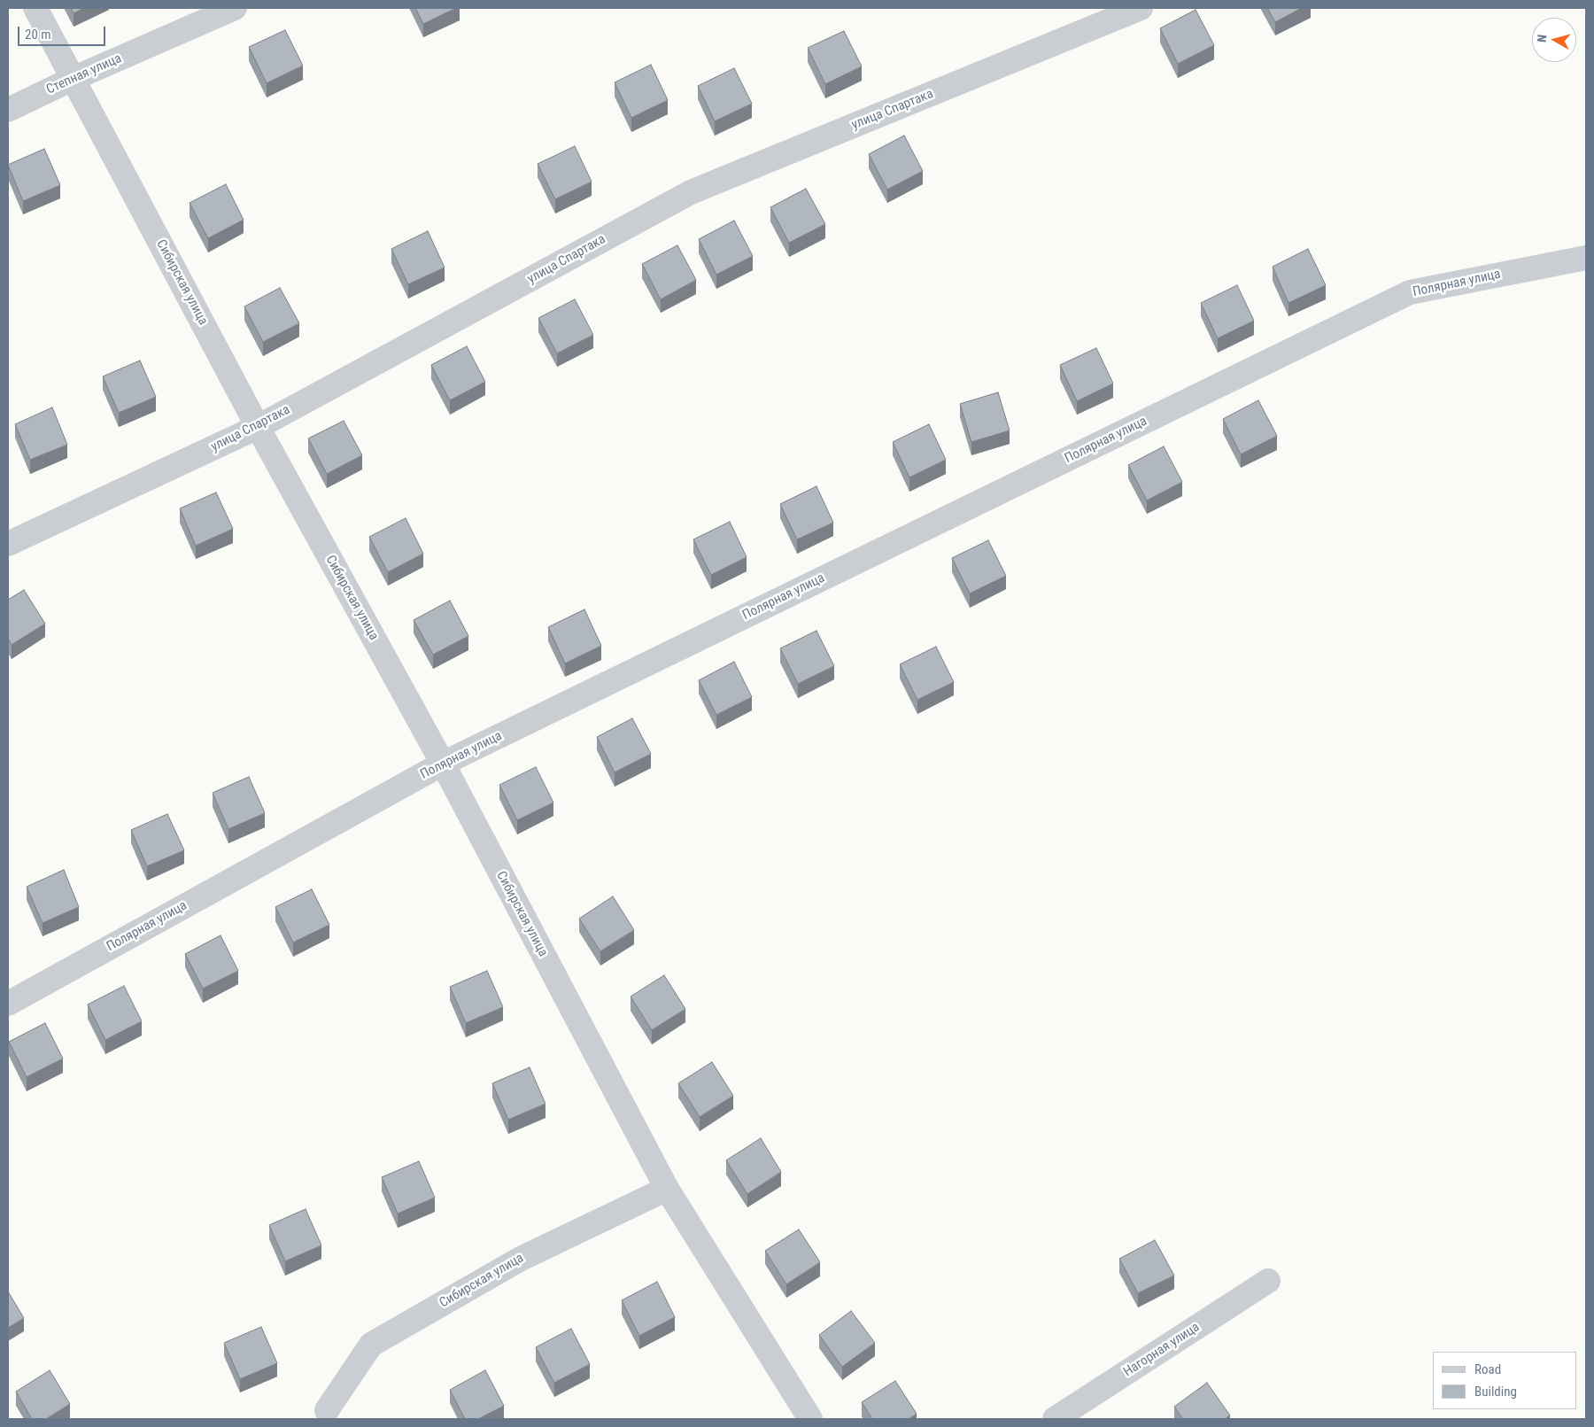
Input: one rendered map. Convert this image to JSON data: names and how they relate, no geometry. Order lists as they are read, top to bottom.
{
  "streets": {
    "street": [
      "Степная улица",
      "улица Спартака",
      "Сибирская улица",
      "Полярная улица",
      "Нагорная улица"
    ]
  },
  "crossings": [
    ["Степная улица", "Сибирская улица"],
    ["улица Спартака", "Сибирская улица"],
    ["Сибирская улица", "Полярная улица"]
  ],
  "legend": ["Road", "Building"],
  "scale_bar": "20 m",
  "north": "left"
}
